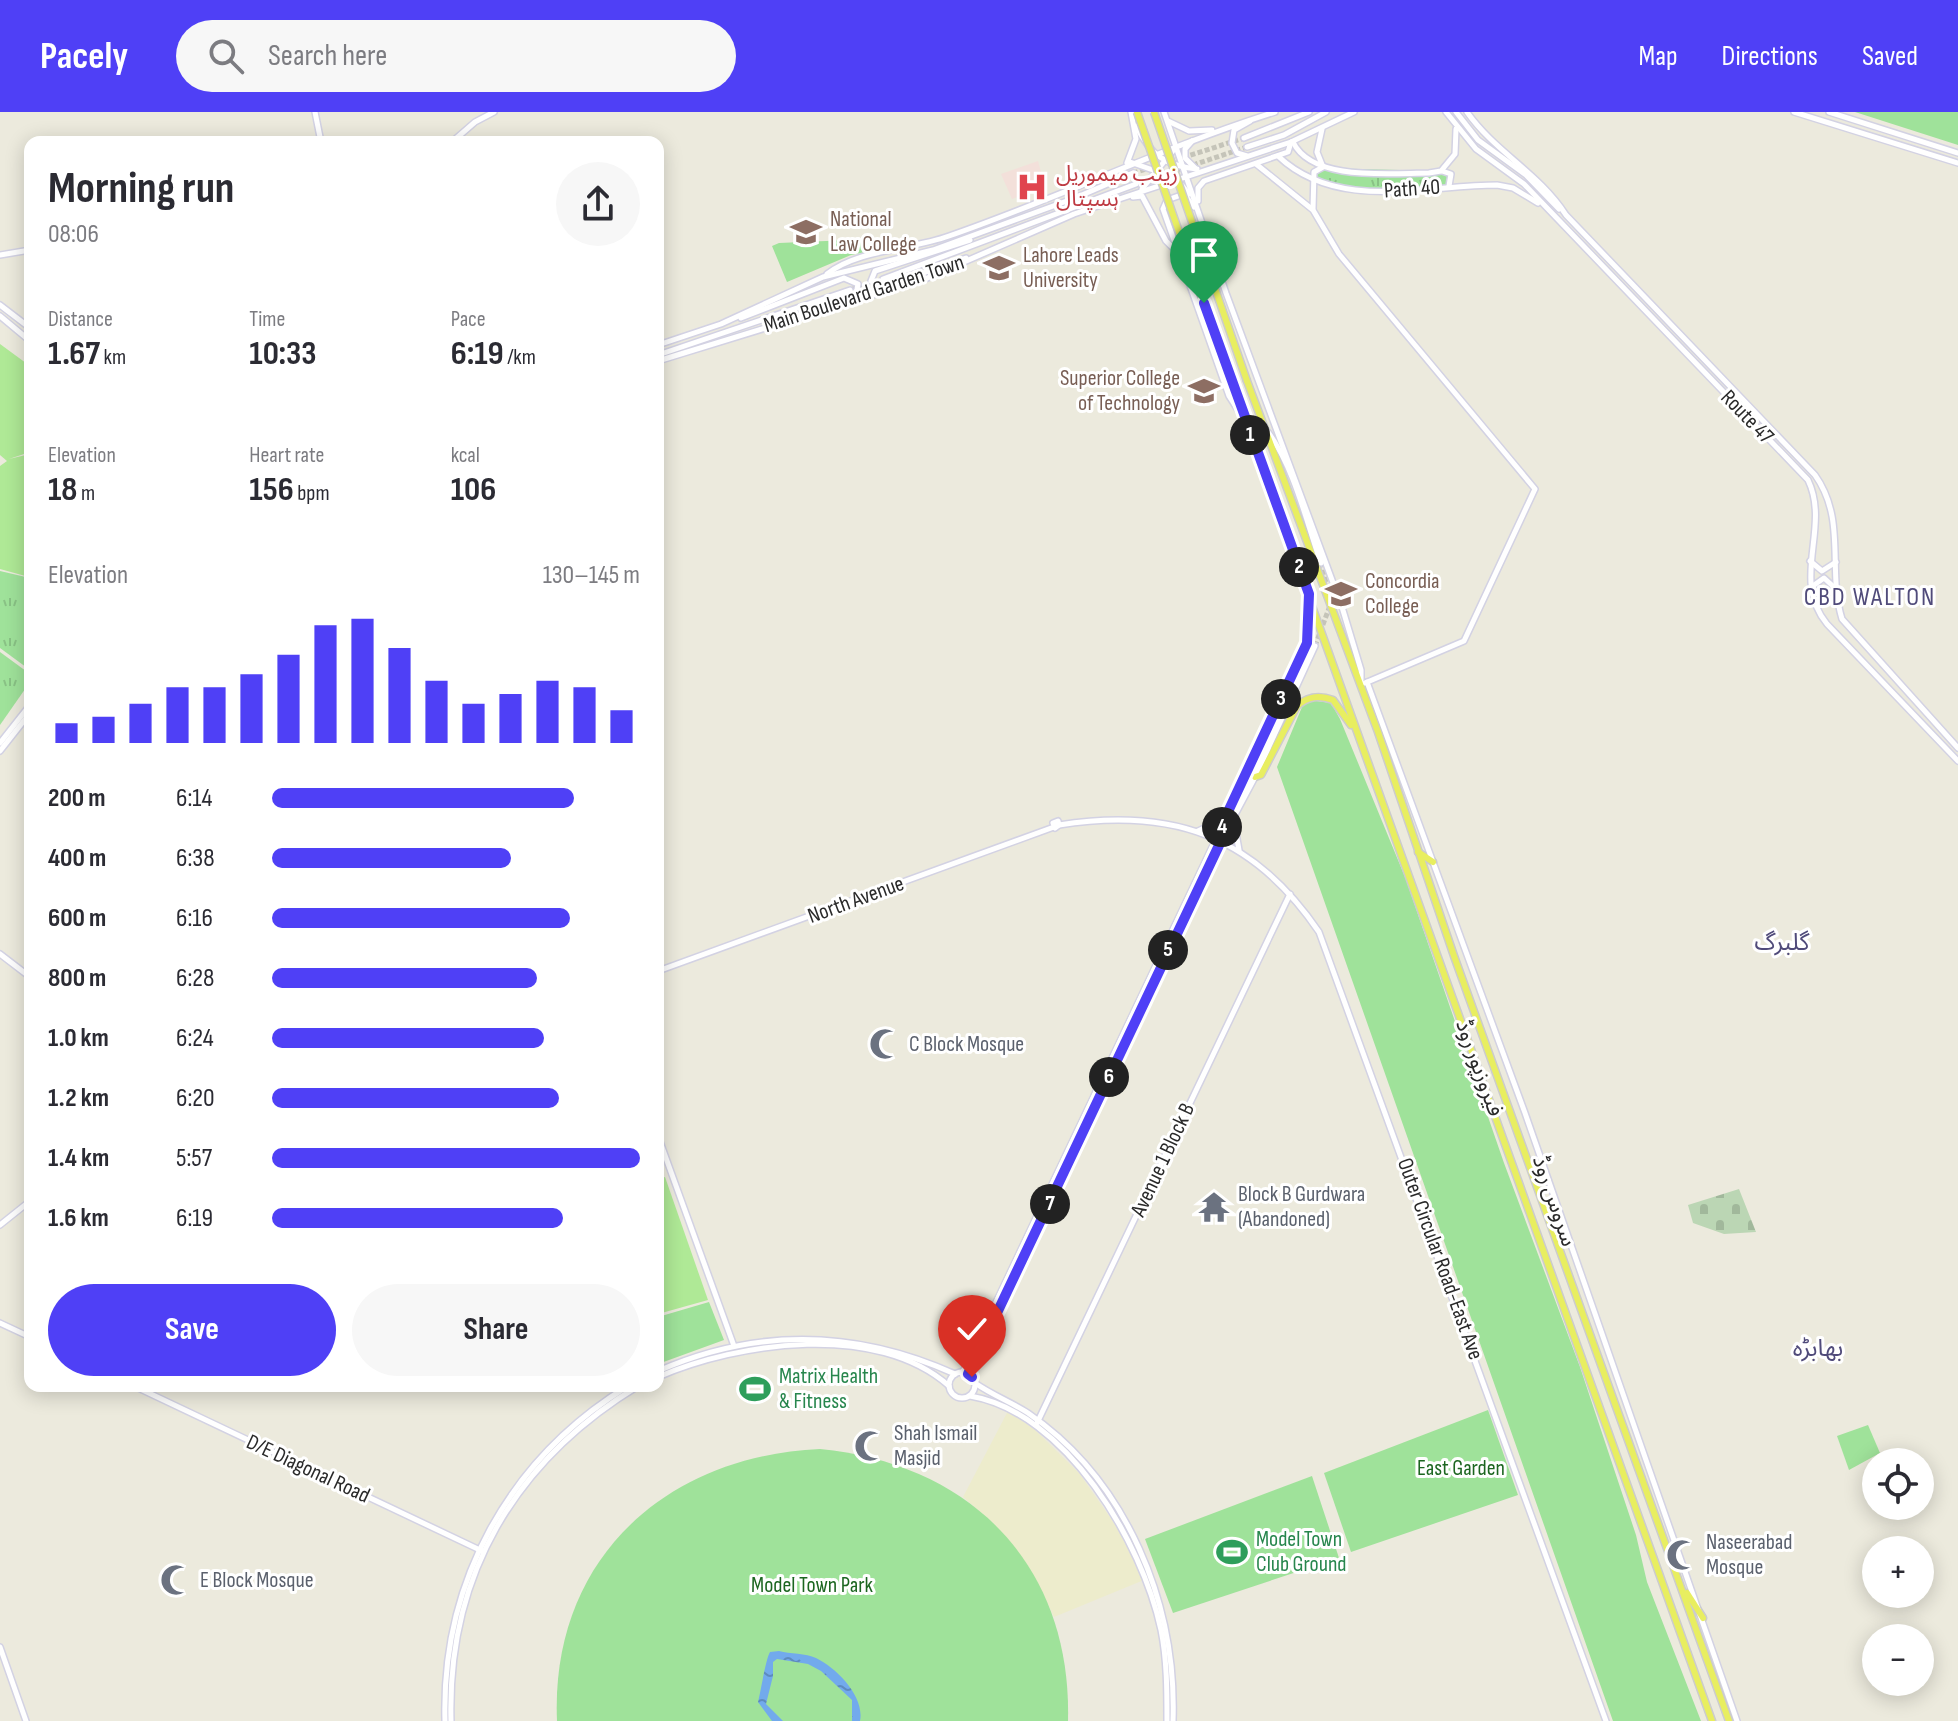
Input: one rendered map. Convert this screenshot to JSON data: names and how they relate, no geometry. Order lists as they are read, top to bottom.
{
  "streets": {
    "main road": ["فیروزپور روڈ"],
    "street": [
      "Path 40",
      "Main Boulevard Garden Town",
      "Route 47",
      "North Avenue",
      "Avenue 1 Block B",
      "سروس روڈ",
      "Outer Circular Road-East Ave",
      "D/E Diagonal Road"
    ]
  },
  "crossings": [
    ["Path 40", "Route 47"],
    ["Main Boulevard Garden Town", "فیروزپور روڈ"],
    ["North Avenue", "Outer Circular Road-East Ave"],
    ["فیروزپور روڈ", "سروس روڈ"],
    ["Avenue 1 Block B", "Outer Circular Road-East Ave"]
  ],
  "districts": ["CBD WALTON", "گلبرگ", "بھابڑہ"],
  "parks": ["East Garden", "Model Town Park"],
  "places": {
    "hospital": ["زینب میموریل ہسپتال"],
    "school or university": [
      "National Law College",
      "Lahore Leads University",
      "Superior College of Technology",
      "Concordia College"
    ],
    "mosque": [
      "C Block Mosque",
      "Shah Ismail Masjid",
      "Naseerabad Mosque",
      "E Block Mosque"
    ],
    "temple": ["Block B Gurdwara (Abandoned)"],
    "sports": ["Matrix Health & Fitness", "Model Town Club Ground"]
  },
  "page": {
    "header": "Pacely",
    "search": "Search here",
    "nav": ["Map", "Directions", "Saved"],
    "heading": ["Morning run", "08:06"],
    "stats": [
      ["Distance", "1.67 km"],
      ["Time", "10:33"],
      ["Pace", "6:19 /km"],
      ["Elevation", "18 m"],
      ["Heart rate", "156 bpm"],
      ["kcal", "106"]
    ],
    "pins": [
      "1",
      "2",
      "3",
      "4",
      "5",
      "6",
      "7"
    ],
    "chart": ["Elevation", "130–145 m"],
    "list": [
      {
        "name": "200 m",
        "note": "6:14"
      },
      {
        "name": "400 m",
        "note": "6:38"
      },
      {
        "name": "600 m",
        "note": "6:16"
      },
      {
        "name": "800 m",
        "note": "6:28"
      },
      {
        "name": "1.0 km",
        "note": "6:24"
      },
      {
        "name": "1.2 km",
        "note": "6:20"
      },
      {
        "name": "1.4 km",
        "note": "5:57"
      },
      {
        "name": "1.6 km",
        "note": "6:19"
      }
    ],
    "buttons": ["Save", "Share"],
    "map_buttons": ["+", "−"]
  }
}
